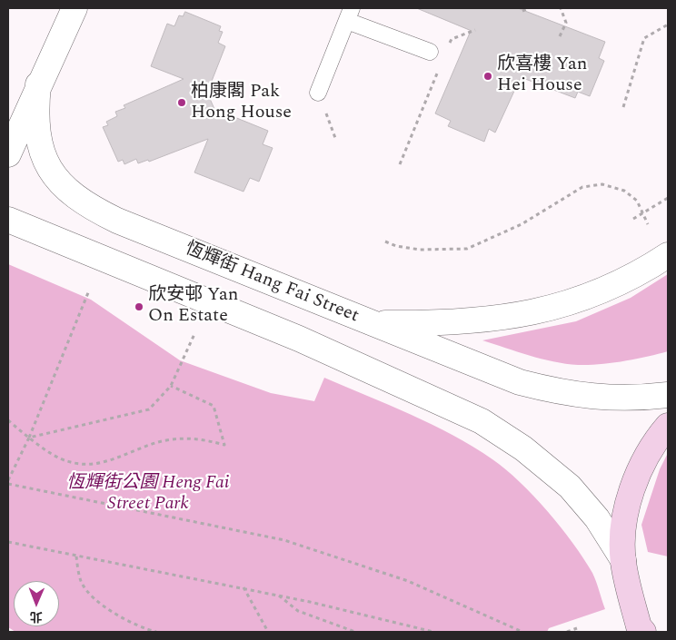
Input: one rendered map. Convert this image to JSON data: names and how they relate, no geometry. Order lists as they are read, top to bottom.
{
  "streets": {
    "street": ["恆輝街 Hang Fai Street"]
  },
  "parks": ["恆輝街公園 Heng Fai Street Park"],
  "places": ["欣喜樓 Yan Hei House", "柏康閣 Pak Hong House", "欣安邨 Yan On Estate"],
  "north": "bottom"
}
